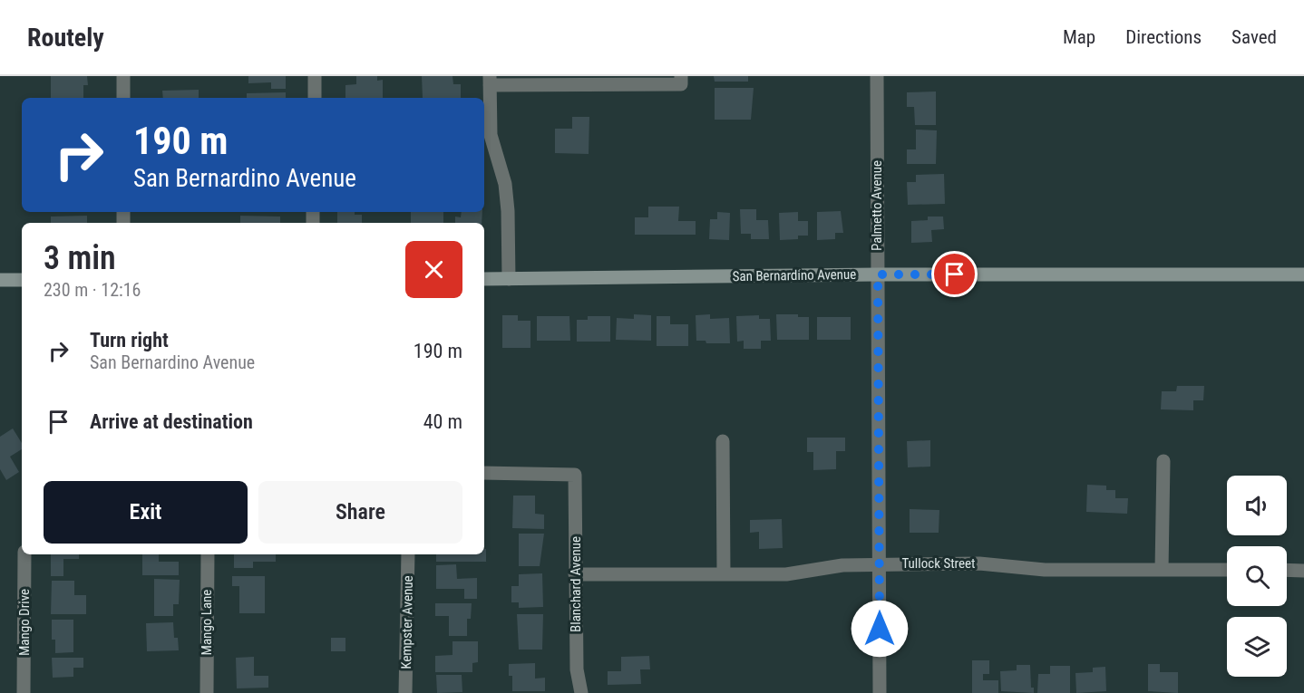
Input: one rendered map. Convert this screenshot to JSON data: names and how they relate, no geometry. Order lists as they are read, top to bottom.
{
  "streets": {
    "main road": ["San Bernardino Avenue"],
    "street": [
      "Palmetto Avenue",
      "Tullock Street",
      "Blanchard Avenue",
      "Mango Drive",
      "Mango Lane",
      "Kempster Avenue"
    ]
  },
  "crossings": [
    ["Palmetto Avenue", "San Bernardino Avenue"],
    ["Palmetto Avenue", "Tullock Street"],
    ["Tullock Street", "Blanchard Avenue"]
  ],
  "page": {
    "header": "Routely",
    "nav": ["Map", "Directions", "Saved"],
    "turn": ["190 m", "San Bernardino Avenue"],
    "heading": ["3 min", "230 m · 12:16"],
    "list": [
      {
        "name": "Turn right",
        "note": "San Bernardino Avenue",
        "value": "190 m"
      },
      {
        "name": "Arrive at destination",
        "value": "40 m"
      }
    ],
    "buttons": ["Exit", "Share"]
  }
}
